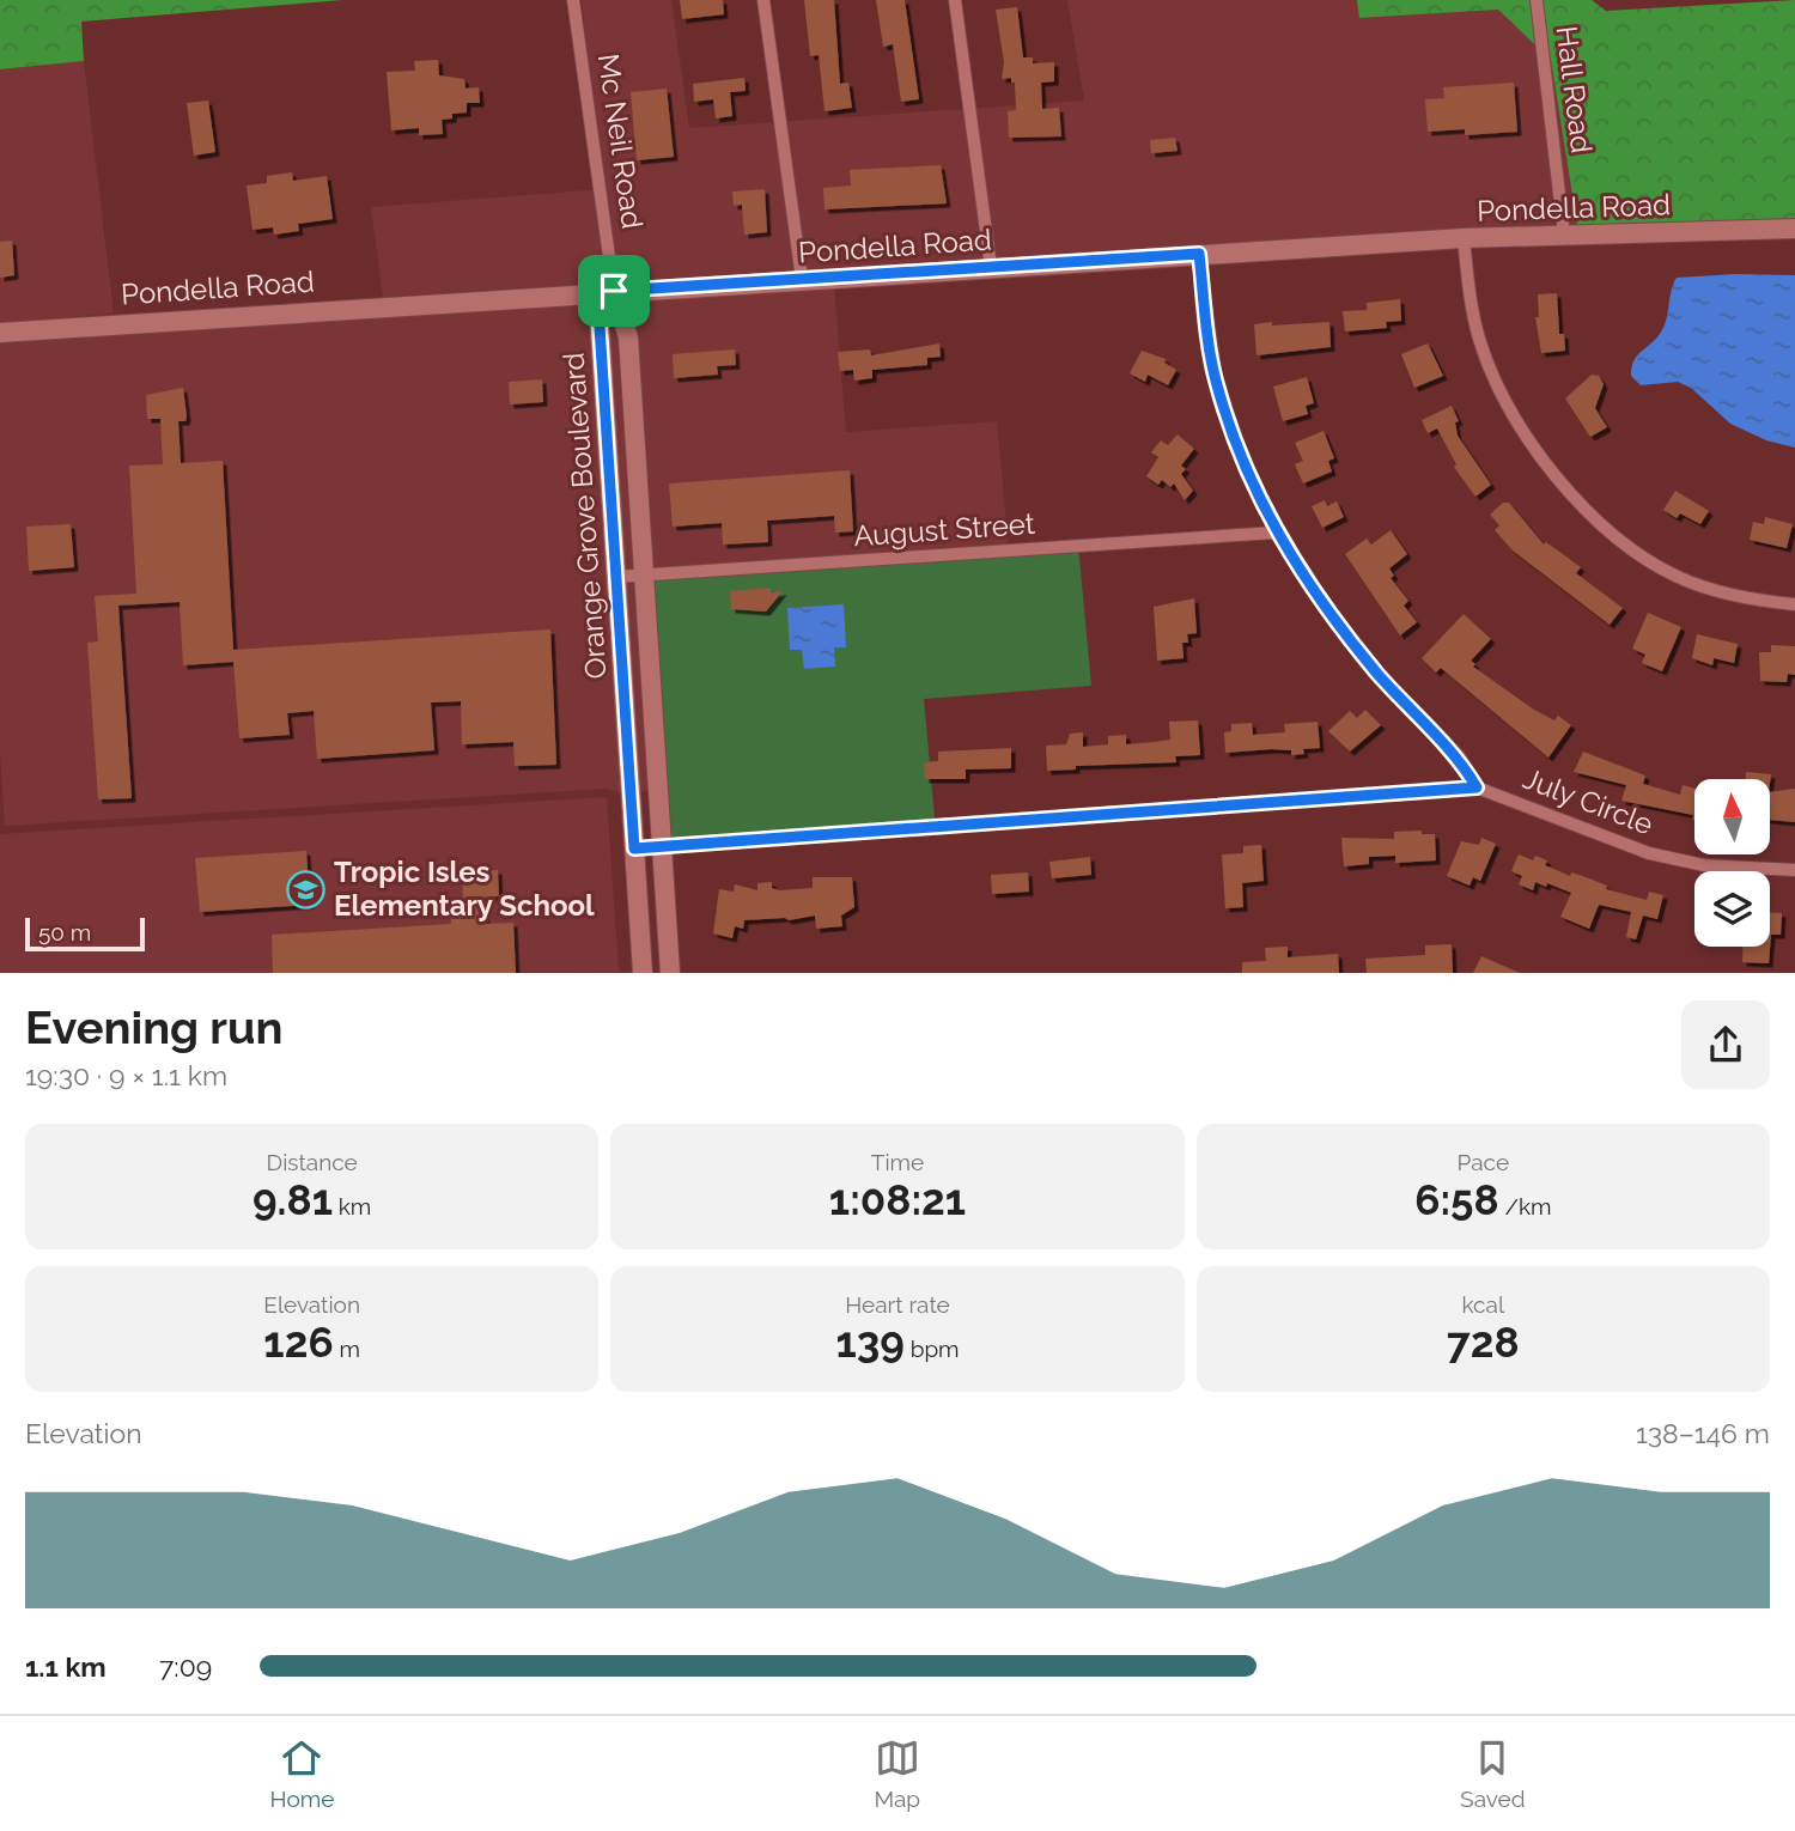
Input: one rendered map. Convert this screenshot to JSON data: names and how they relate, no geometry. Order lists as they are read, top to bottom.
{
  "streets": {
    "main road": ["Pondella Road", "Orange Grove Boulevard"],
    "street": [
      "Hall Road",
      "Mc Neil Road",
      "August Street",
      "July Circle"
    ]
  },
  "crossings": [
    ["Hall Road", "Pondella Road"],
    ["Mc Neil Road", "Pondella Road"],
    ["Mc Neil Road", "Orange Grove Boulevard"],
    ["Pondella Road", "Orange Grove Boulevard"],
    ["Pondella Road", "July Circle"],
    ["Orange Grove Boulevard", "August Street"],
    ["August Street", "July Circle"]
  ],
  "places": {
    "school or university": ["Tropic Isles Elementary School"]
  },
  "scale_bar": "50 m",
  "north": "top",
  "page": {
    "scale": "50 m",
    "heading": ["Evening run", "19:30 · 9 × 1.1 km"],
    "stats": [
      ["Distance", "9.81 km"],
      ["Time", "1:08:21"],
      ["Pace", "6:58 /km"],
      ["Elevation", "126 m"],
      ["Heart rate", "139 bpm"],
      ["kcal", "728"]
    ],
    "chart": ["Elevation", "138–146 m"],
    "list": [
      {
        "name": "1.1 km",
        "note": "7:09"
      }
    ],
    "tabs": ["Home", "Map", "Saved"]
  }
}
